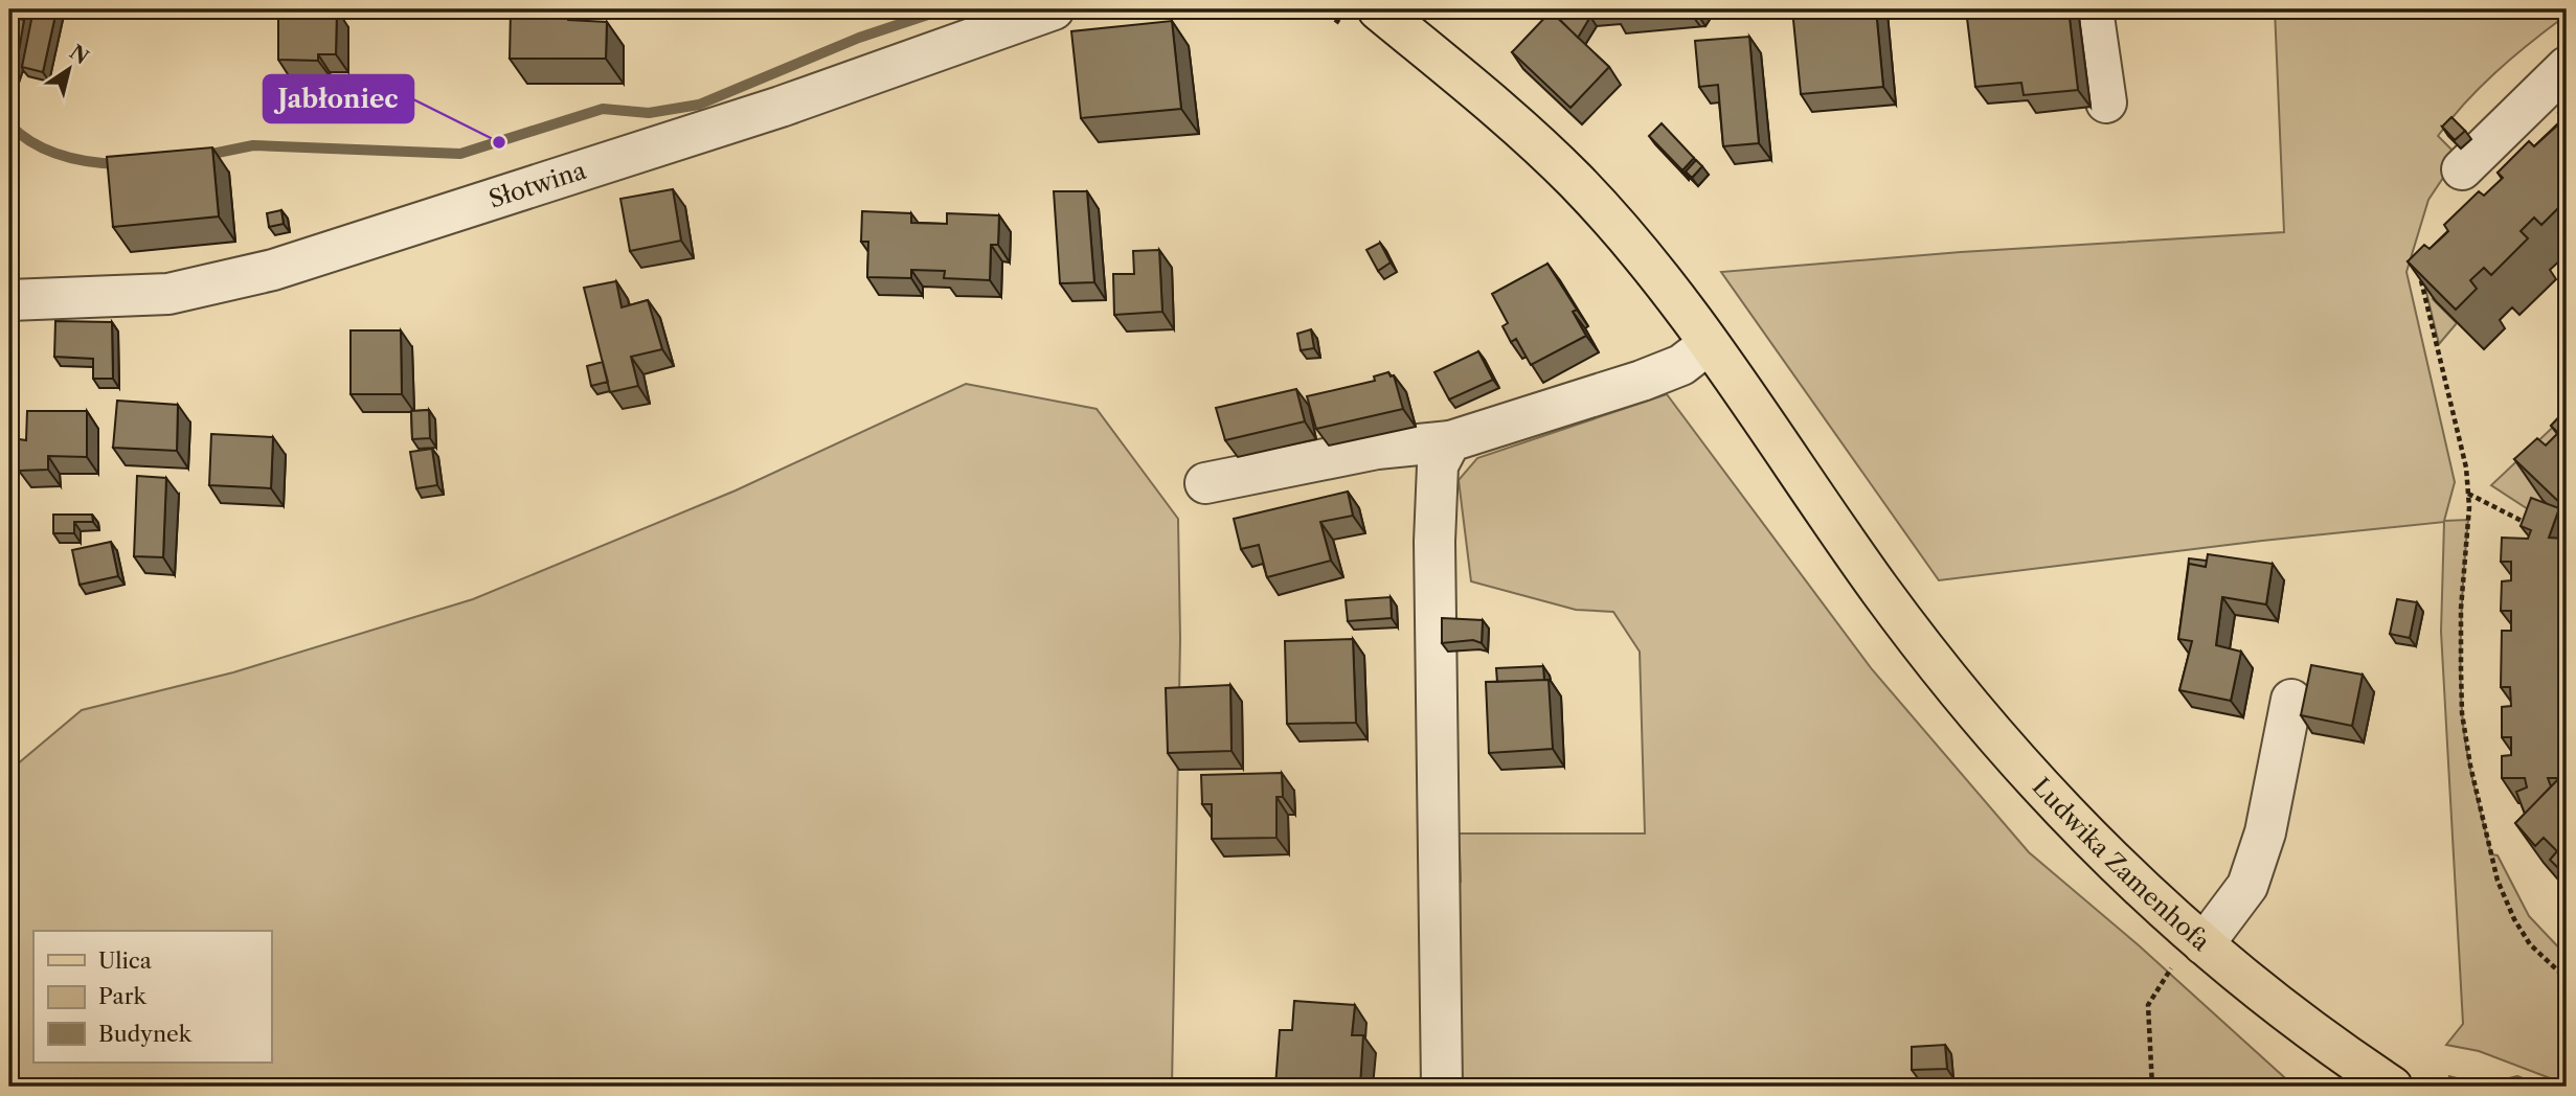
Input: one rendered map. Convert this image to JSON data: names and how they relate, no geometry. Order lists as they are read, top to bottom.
{
  "streets": {
    "main road": ["Ludwika Zamenhofa"],
    "street": ["Słotwina"]
  },
  "places": ["Jabłoniec"],
  "legend": ["Ulica", "Park", "Budynek"],
  "north": "top right"
}
